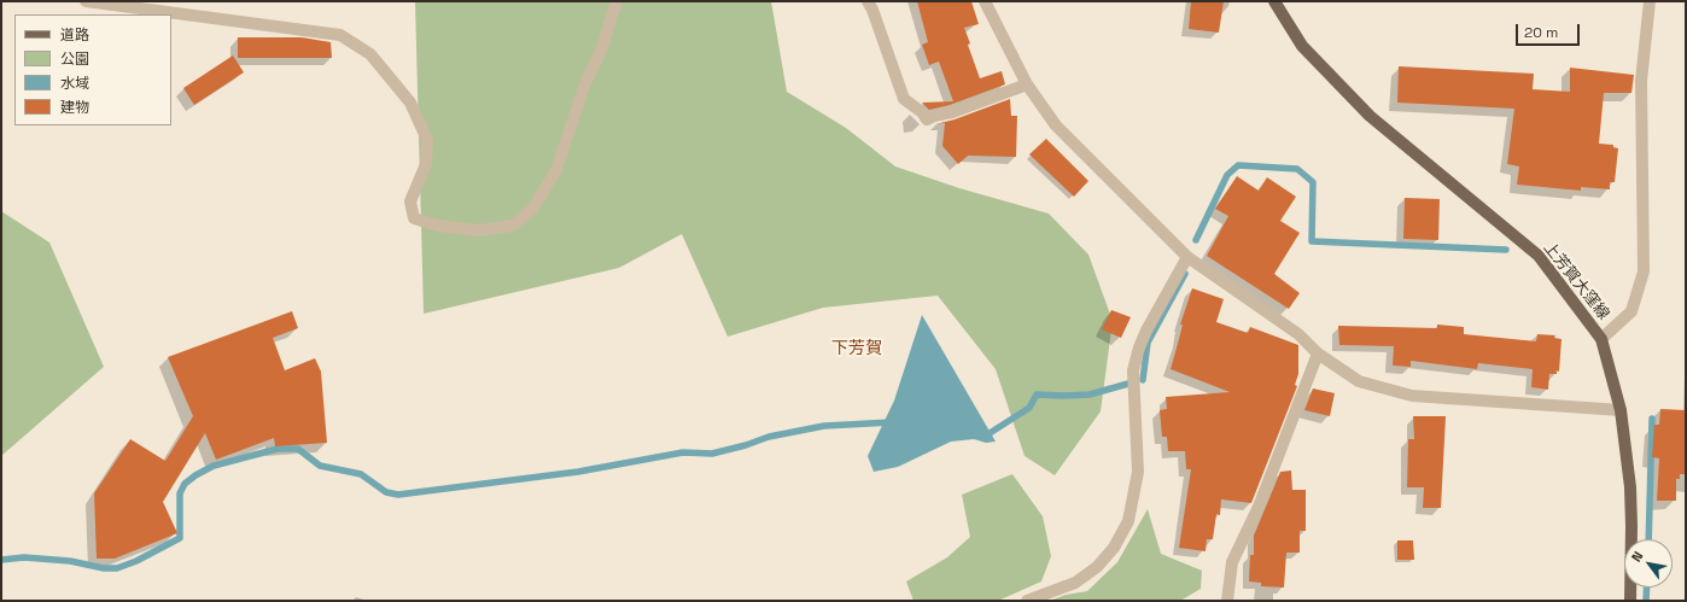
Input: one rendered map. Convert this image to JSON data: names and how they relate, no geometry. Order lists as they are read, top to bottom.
{
  "streets": {
    "main road": ["上芳賀大窪線"]
  },
  "districts": ["下芳賀"],
  "legend": [
    "道路",
    "公園",
    "水域",
    "建物"
  ],
  "scale_bar": "20 m",
  "north": "top left"
}
